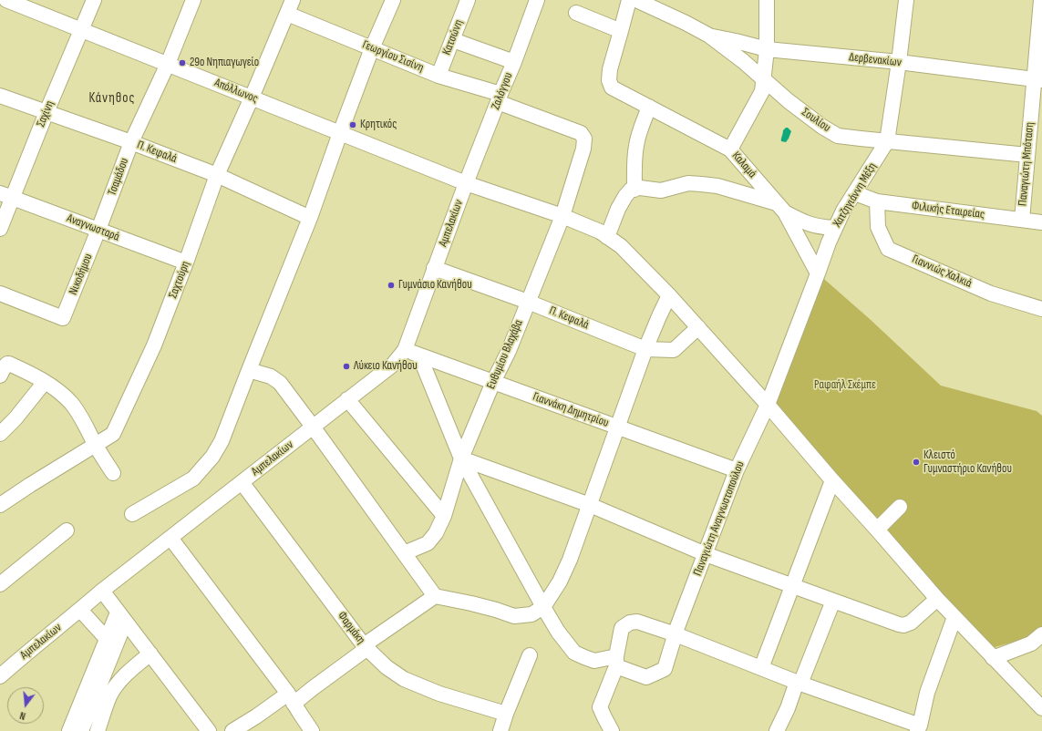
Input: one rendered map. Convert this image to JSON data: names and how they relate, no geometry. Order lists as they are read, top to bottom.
{
  "streets": {
    "street": [
      "Κατσώνη",
      "Γεωργίου Σισίνη",
      "Δερβενακίων",
      "Απόλλωνος",
      "Ζαλόγγου",
      "Σαχίνη",
      "Σουλίου",
      "Π. Κεφαλά",
      "Παναγιώτη Μπόταση",
      "Καλαμά",
      "Τσαμάδου",
      "Χατζηγιάννη Μέξη",
      "Φιλικής Εταιρείας",
      "Αμπελακίων",
      "Αναγνωσταρά",
      "Γιαννιώς Χαλκιά",
      "Νικοδήμου",
      "Σαχτούρη",
      "Ευθυμίου Βλαχάβα",
      "Γιαννάκη Δημητρίου",
      "Παναγιώτη Αναγνωστοπούλου",
      "Φαρμάκη"
    ]
  },
  "crossings": [
    ["Κατσώνη", "Γεωργίου Σισίνη"],
    ["Γεωργίου Σισίνη", "Ζαλόγγου"],
    ["Γεωργίου Σισίνη", "Σαχτούρη"],
    ["Γεωργίου Σισίνη", "Ευθυμίου Βλαχάβα"],
    ["Δερβενακίων", "Σουλίου"],
    ["Δερβενακίων", "Παναγιώτη Μπόταση"],
    ["Δερβενακίων", "Χατζηγιάννη Μέξη"],
    ["Απόλλωνος", "Ζαλόγγου"],
    ["Απόλλωνος", "Σαχίνη"],
    ["Απόλλωνος", "Π. Κεφαλά"],
    ["Απόλλωνος", "Τσαμάδου"],
    ["Απόλλωνος", "Χατζηγιάννη Μέξη"],
    ["Απόλλωνος", "Αμπελακίων"],
    ["Απόλλωνος", "Σαχτούρη"],
    ["Απόλλωνος", "Ευθυμίου Βλαχάβα"],
    ["Απόλλωνος", "Παναγιώτη Αναγνωστοπούλου"],
    ["Ζαλόγγου", "Αμπελακίων"],
    ["Σαχίνη", "Π. Κεφαλά"],
    ["Σαχίνη", "Αναγνωσταρά"],
    ["Σουλίου", "Παναγιώτη Μπόταση"],
    ["Σουλίου", "Χατζηγιάννη Μέξη"],
    ["Π. Κεφαλά", "Τσαμάδου"],
    ["Π. Κεφαλά", "Αμπελακίων"],
    ["Π. Κεφαλά", "Σαχτούρη"],
    ["Π. Κεφαλά", "Ευθυμίου Βλαχάβα"],
    ["Παναγιώτη Μπόταση", "Φιλικής Εταιρείας"],
    ["Καλαμά", "Χατζηγιάννη Μέξη"],
    ["Τσαμάδου", "Αναγνωσταρά"],
    ["Τσαμάδου", "Νικοδήμου"],
    ["Χατζηγιάννη Μέξη", "Φιλικής Εταιρείας"],
    ["Χατζηγιάννη Μέξη", "Παναγιώτη Αναγνωστοπούλου"],
    ["Φιλικής Εταιρείας", "Γιαννιώς Χαλκιά"],
    ["Αμπελακίων", "Γιαννάκη Δημητρίου"],
    ["Αμπελακίων", "Φαρμάκη"],
    ["Αναγνωσταρά", "Νικοδήμου"],
    ["Αναγνωσταρά", "Σαχτούρη"],
    ["Ευθυμίου Βλαχάβα", "Γιαννάκη Δημητρίου"],
    ["Γιαννάκη Δημητρίου", "Παναγιώτη Αναγνωστοπούλου"]
  ],
  "districts": ["Κάνηθος"],
  "parks": ["Ραφαήλ Σκέμπε"],
  "places": [
    "29ο Νηπιαγωγείο",
    "Κρητικός",
    "Γυμνάσιο Κανήθου",
    "Λύκειο Κανήθου",
    "Κλειστό Γυμναστήριο Κανήθου"
  ],
  "north": "bottom"
}
